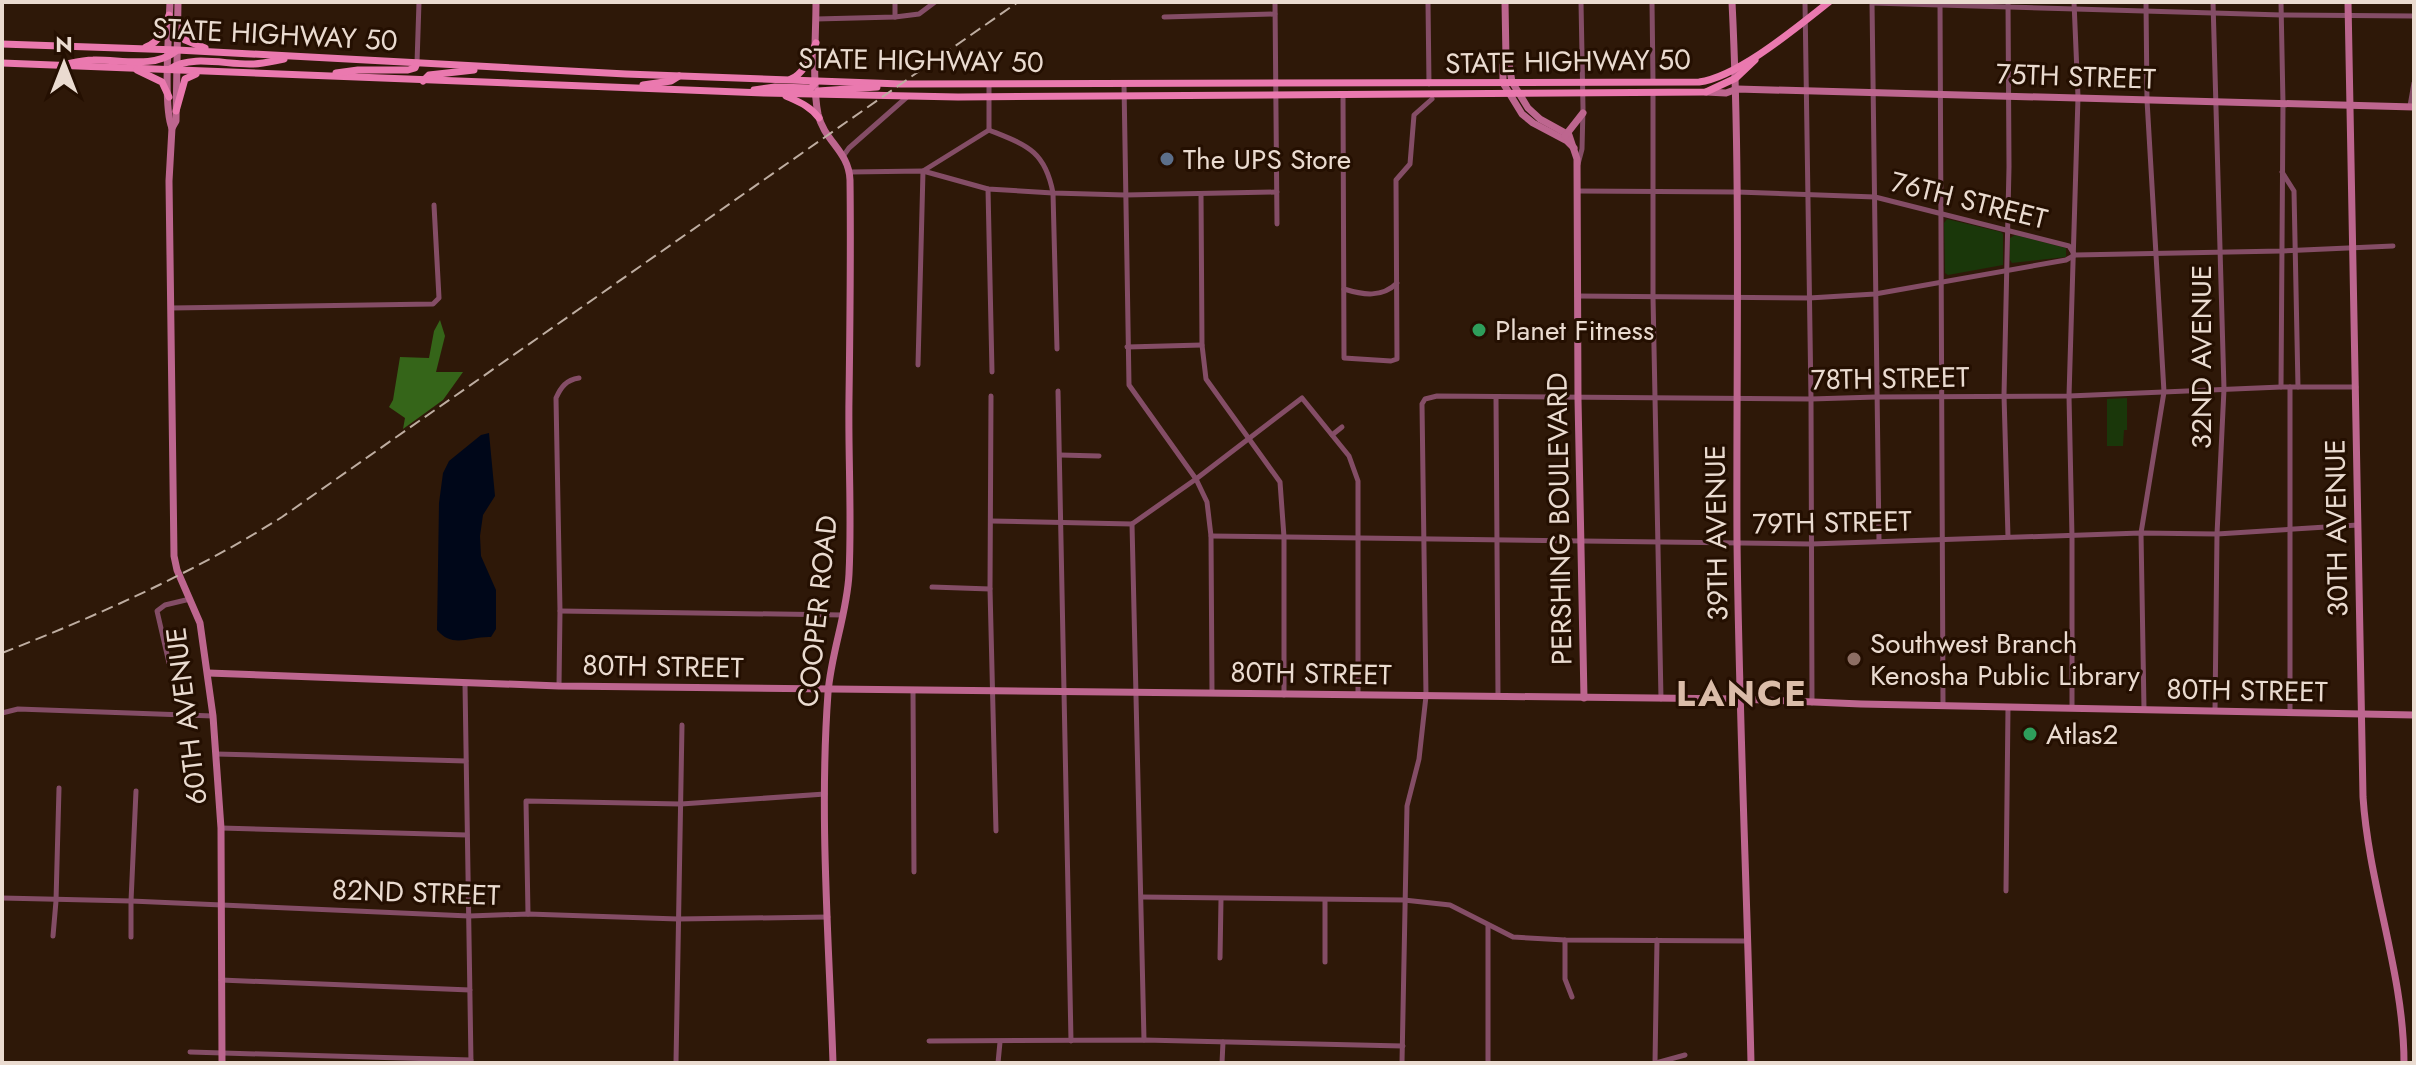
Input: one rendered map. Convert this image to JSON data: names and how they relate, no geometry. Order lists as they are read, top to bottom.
{
  "streets": {
    "main road": ["STATE HIGHWAY 50"],
    "street": [
      "75TH STREET",
      "76TH STREET",
      "32ND AVENUE",
      "78TH STREET",
      "PERSHING BOULEVARD",
      "79TH STREET",
      "30TH AVENUE",
      "39TH AVENUE",
      "COOPER ROAD",
      "80TH STREET",
      "60TH AVENUE",
      "82ND STREET"
    ]
  },
  "crossings": [
    ["STATE HIGHWAY 50", "75TH STREET"],
    ["STATE HIGHWAY 50", "PERSHING BOULEVARD"],
    ["STATE HIGHWAY 50", "39TH AVENUE"],
    ["STATE HIGHWAY 50", "60TH AVENUE"],
    ["75TH STREET", "32ND AVENUE"],
    ["75TH STREET", "30TH AVENUE"],
    ["75TH STREET", "39TH AVENUE"],
    ["76TH STREET", "32ND AVENUE"],
    ["76TH STREET", "PERSHING BOULEVARD"],
    ["76TH STREET", "30TH AVENUE"],
    ["76TH STREET", "39TH AVENUE"],
    ["32ND AVENUE", "78TH STREET"],
    ["32ND AVENUE", "79TH STREET"],
    ["32ND AVENUE", "80TH STREET"],
    ["78TH STREET", "PERSHING BOULEVARD"],
    ["78TH STREET", "79TH STREET"],
    ["78TH STREET", "30TH AVENUE"],
    ["78TH STREET", "39TH AVENUE"],
    ["PERSHING BOULEVARD", "79TH STREET"],
    ["PERSHING BOULEVARD", "80TH STREET"],
    ["79TH STREET", "30TH AVENUE"],
    ["79TH STREET", "39TH AVENUE"],
    ["30TH AVENUE", "80TH STREET"],
    ["39TH AVENUE", "80TH STREET"],
    ["COOPER ROAD", "80TH STREET"],
    ["COOPER ROAD", "82ND STREET"],
    ["80TH STREET", "60TH AVENUE"],
    ["60TH AVENUE", "82ND STREET"]
  ],
  "districts": ["LANCE"],
  "places": [
    "The UPS Store",
    "Planet Fitness",
    "Southwest Branch Kenosha Public Library",
    "Atlas2"
  ],
  "north": "top"
}
